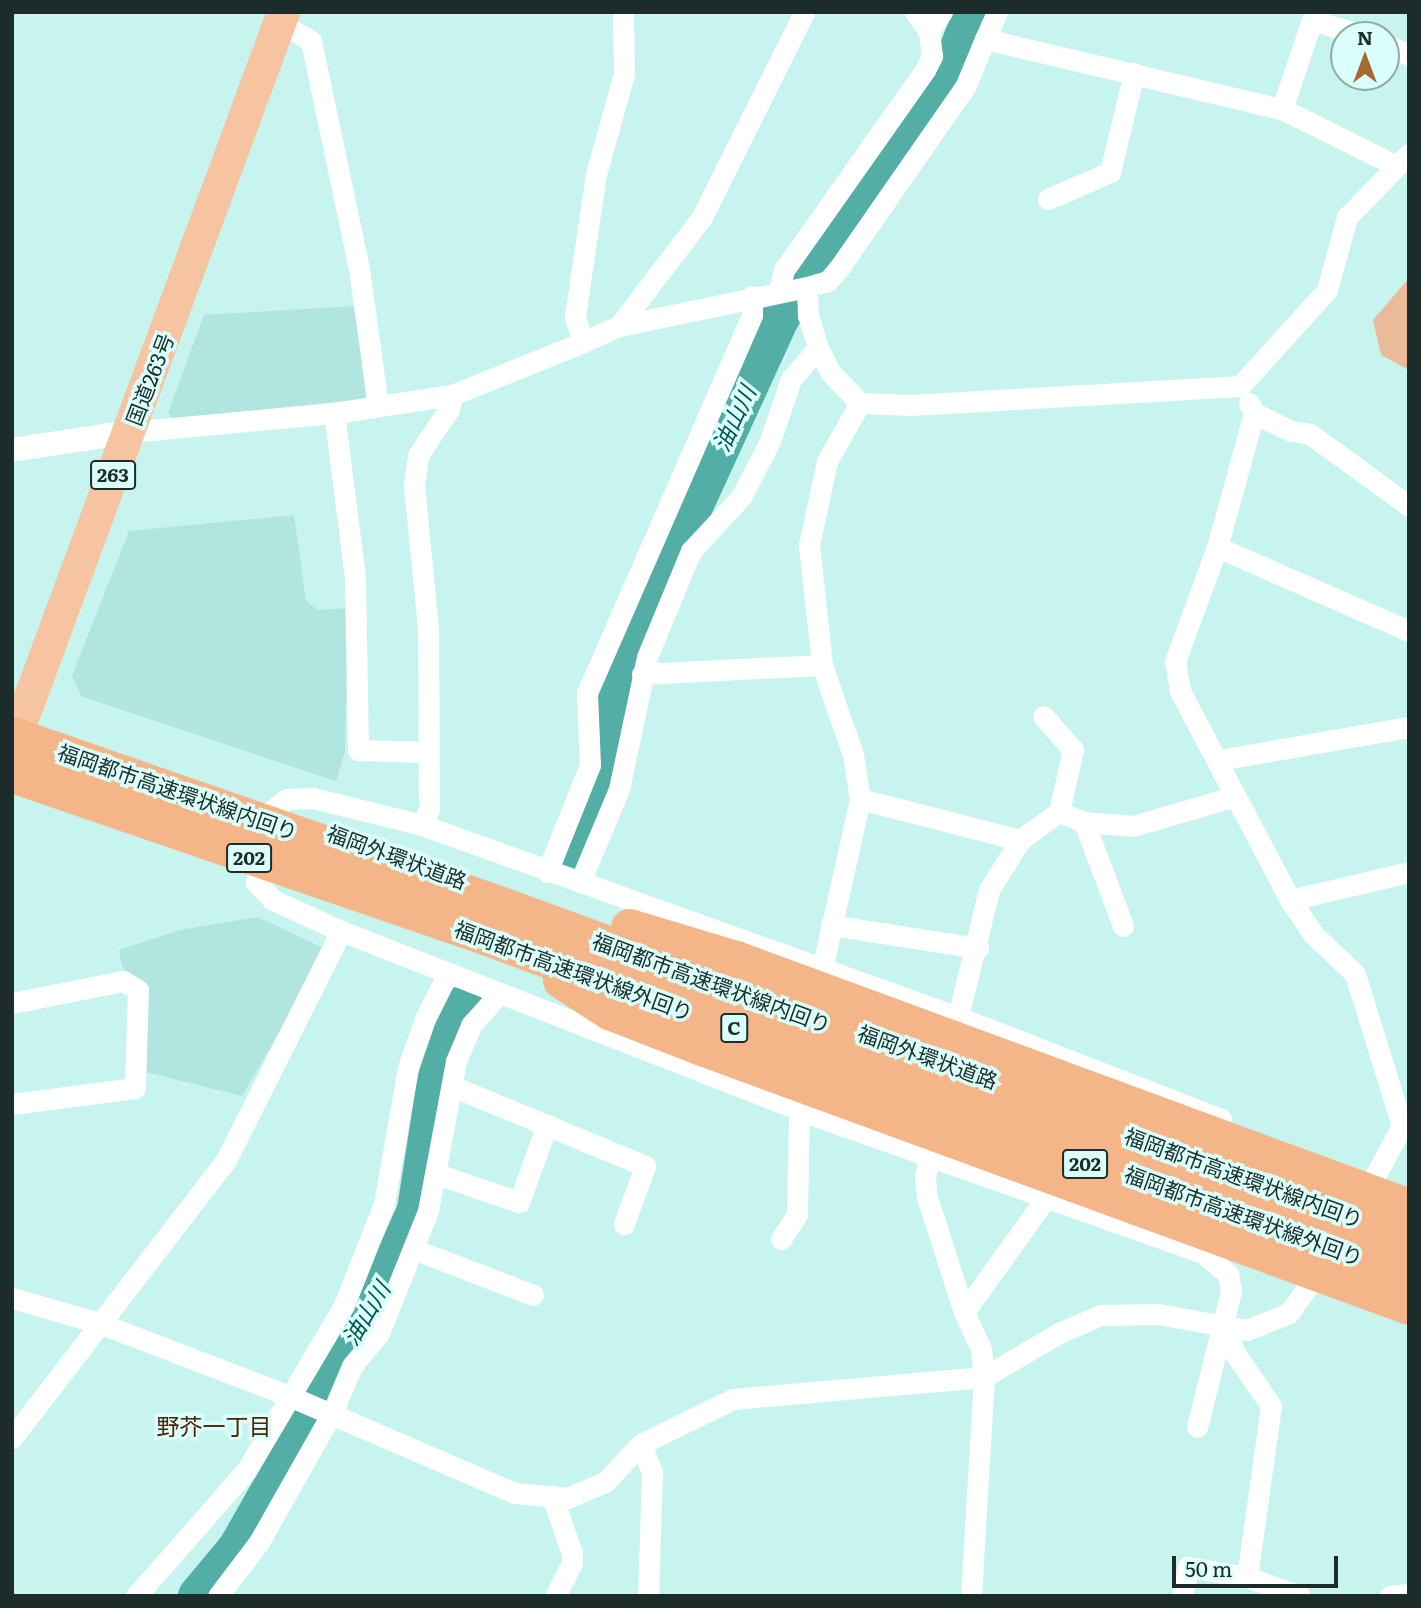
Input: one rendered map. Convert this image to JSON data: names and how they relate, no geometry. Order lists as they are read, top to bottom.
{
  "streets": {
    "highway": [
      "国道263号",
      "263",
      "福岡都市高速環状線内回り",
      "福岡外環状道路",
      "202",
      "福岡都市高速環状線外回り",
      "C"
    ]
  },
  "crossings": [
    ["国道263号", "福岡都市高速環状線内回り"],
    ["国道263号", "福岡外環状道路"],
    ["福岡都市高速環状線内回り", "福岡外環状道路"],
    ["202", "福岡都市高速環状線外回り"]
  ],
  "districts": ["野芥一丁目"],
  "water": ["油山川"],
  "scale_bar": "50 m",
  "north": "top"
}
